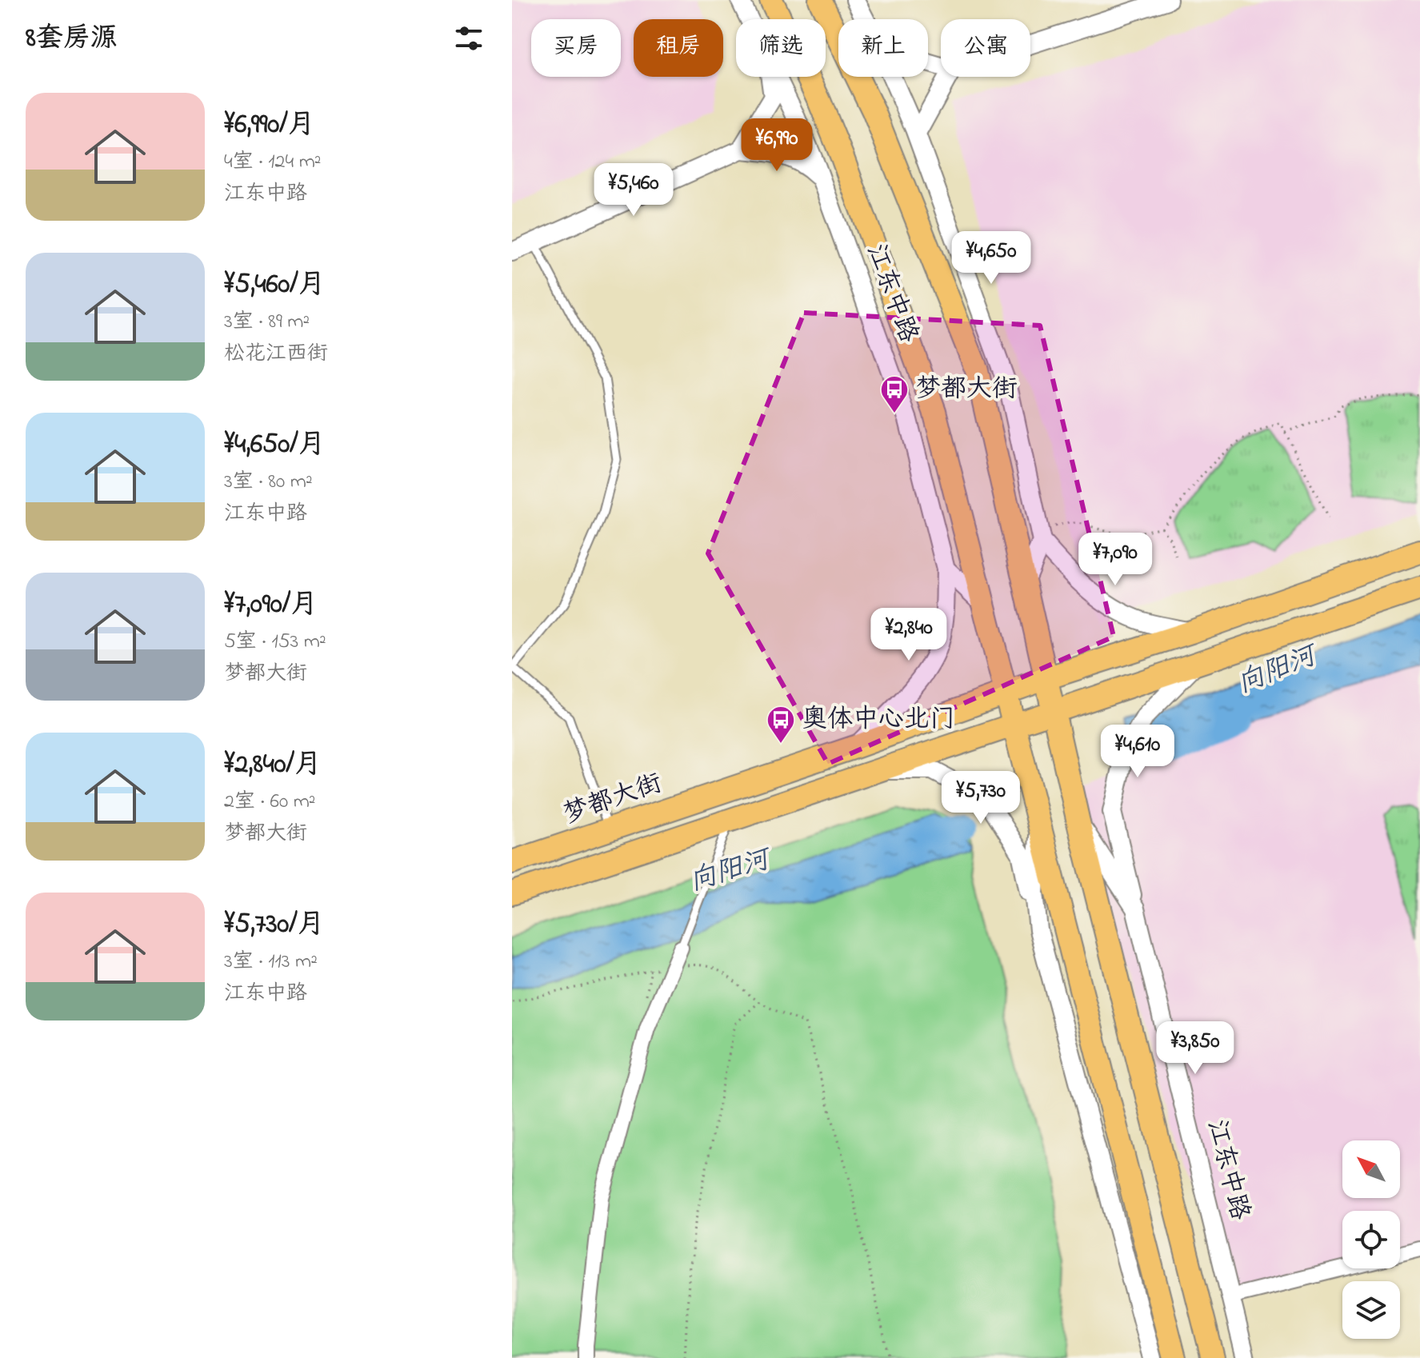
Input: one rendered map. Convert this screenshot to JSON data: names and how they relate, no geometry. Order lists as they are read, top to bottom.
{
  "streets": {
    "main road": ["江东中路", "梦都大街"]
  },
  "crossings": [
    ["江东中路", "梦都大街"]
  ],
  "water": ["向阳河"],
  "places": {
    "bus stop": ["梦都大街", "奥体中心北门"]
  },
  "north": "top left",
  "page": {
    "heading": "8套房源",
    "chip": [
      "买房",
      "租房",
      "筛选",
      "新上",
      "公寓"
    ],
    "list": [
      {
        "name": "¥6,990/月",
        "note": "4室 · 124 m² · 江东中路"
      },
      {
        "name": "¥5,460/月",
        "note": "3室 · 89 m² · 松花江西街"
      },
      {
        "name": "¥4,650/月",
        "note": "3室 · 80 m² · 江东中路"
      },
      {
        "name": "¥7,090/月",
        "note": "5室 · 153 m² · 梦都大街"
      },
      {
        "name": "¥2,840/月",
        "note": "2室 · 60 m² · 梦都大街"
      },
      {
        "name": "¥5,730/月",
        "note": "3室 · 113 m² · 江东中路"
      }
    ],
    "price": [
      "¥6,990",
      "¥5,460",
      "¥4,650",
      "¥7,090",
      "¥2,840",
      "¥4,610",
      "¥5,730",
      "¥3,850"
    ]
  }
}
